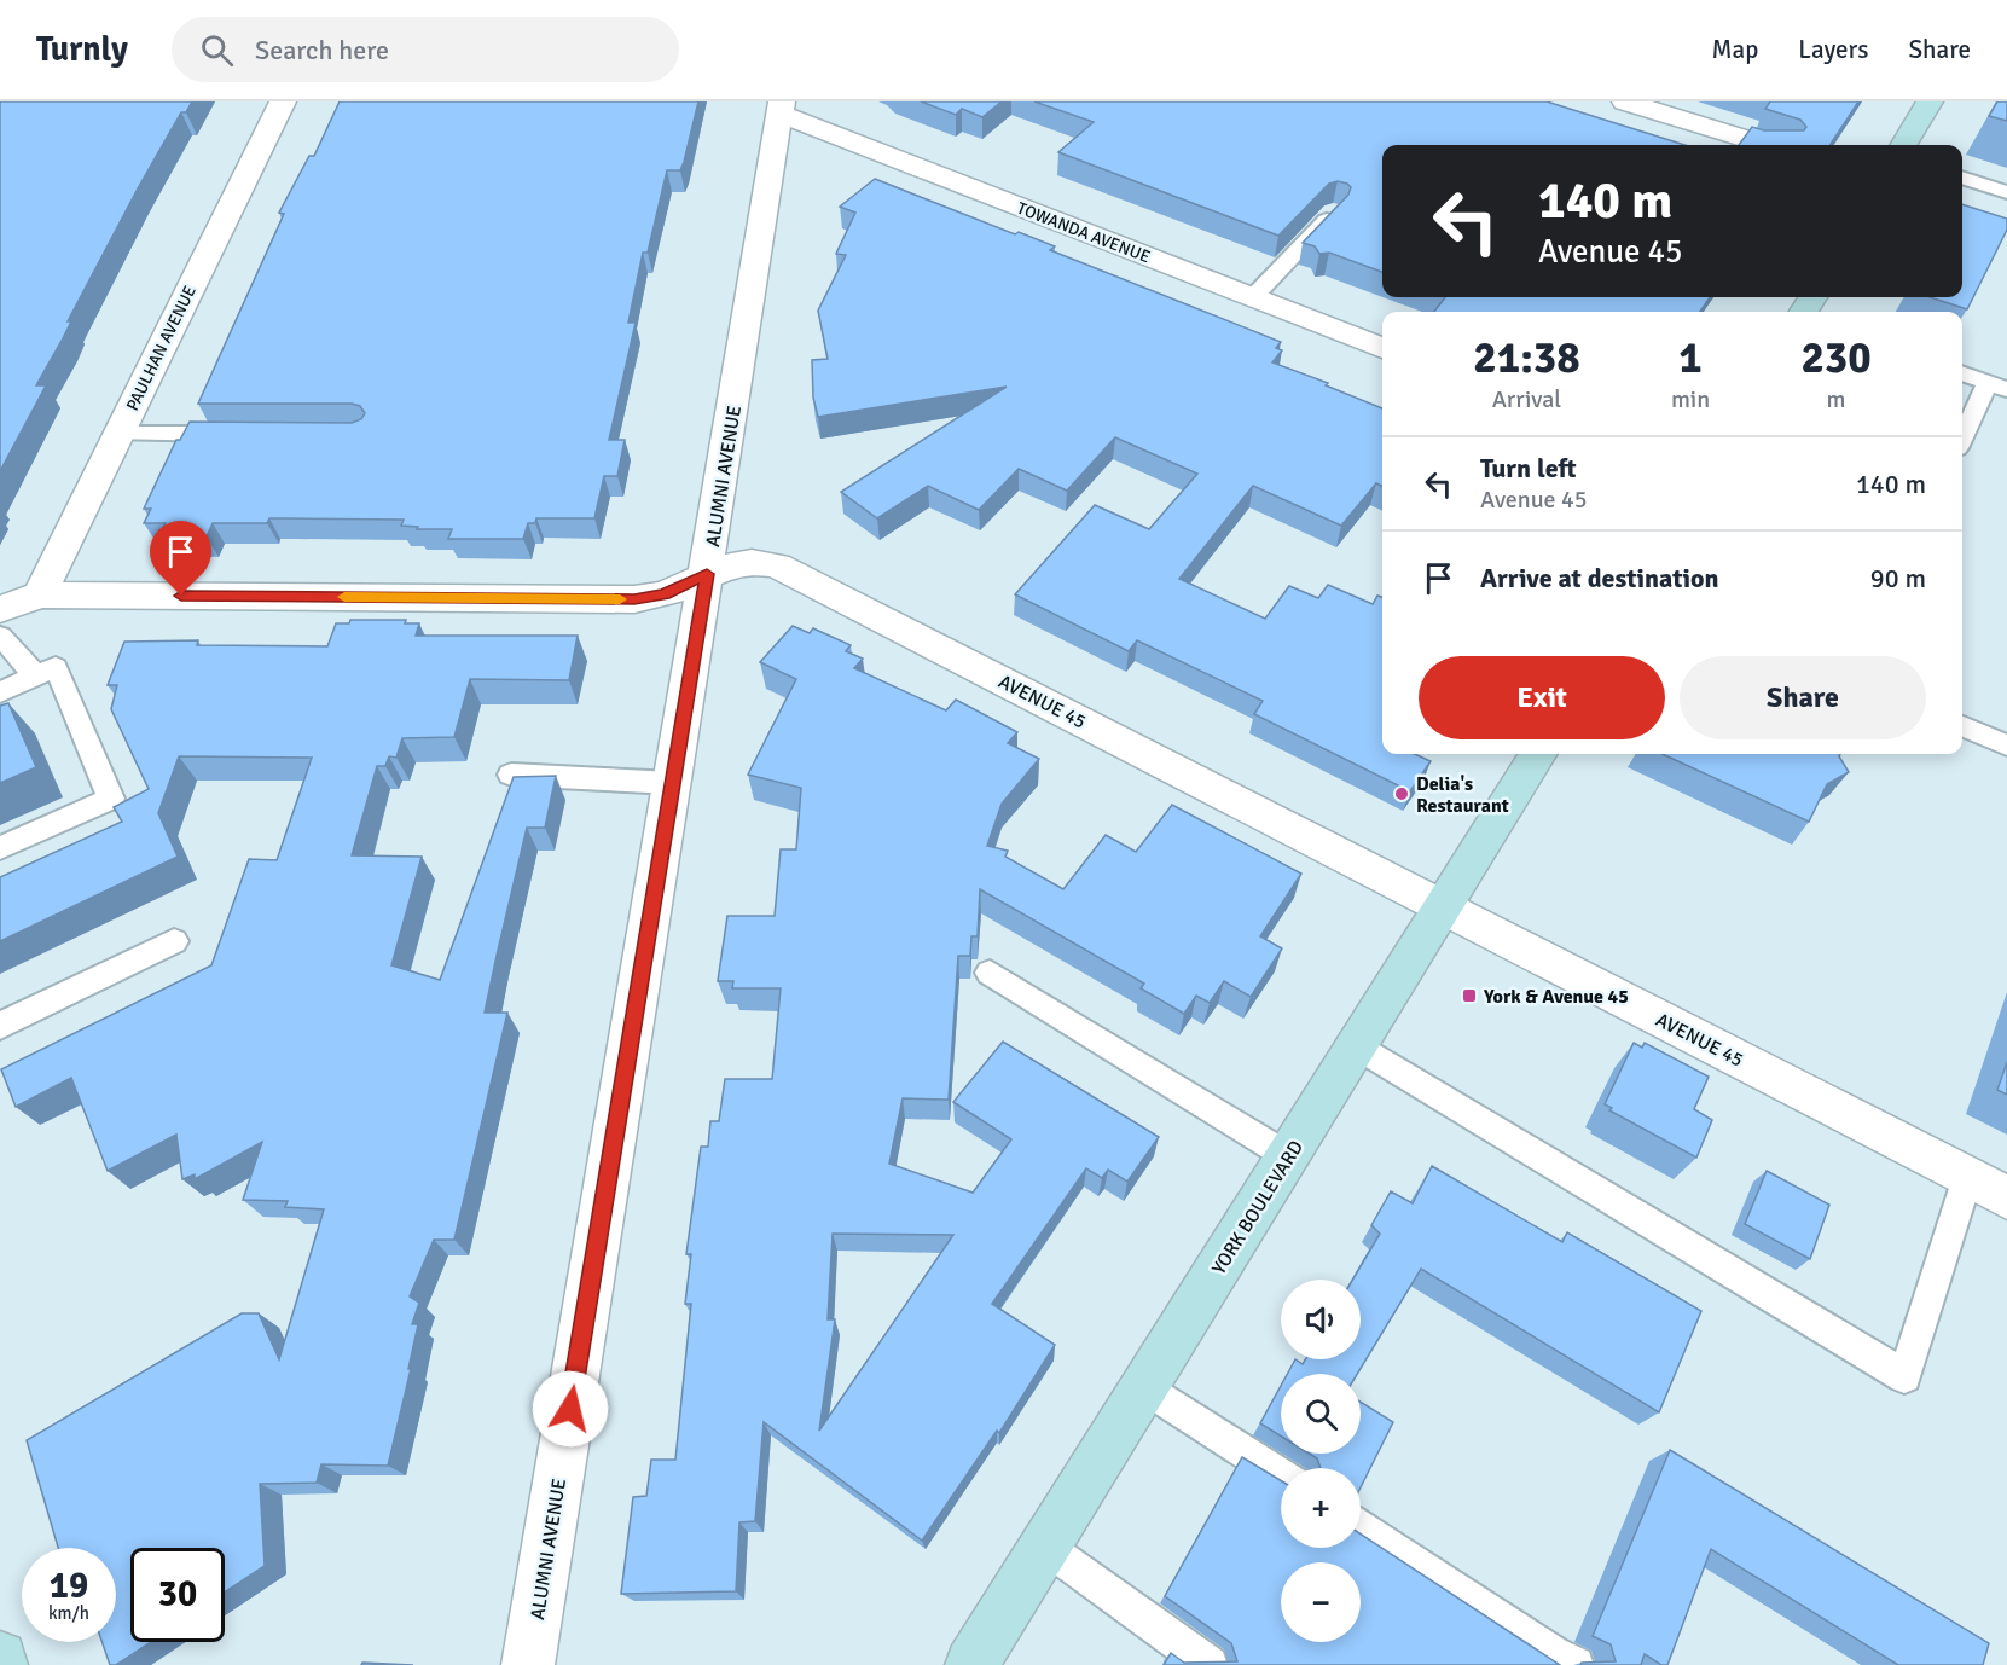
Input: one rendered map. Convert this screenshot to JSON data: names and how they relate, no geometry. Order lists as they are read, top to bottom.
{
  "streets": {
    "main road": ["YORK BOULEVARD"],
    "street": [
      "TOWANDA AVENUE",
      "PAULHAN AVENUE",
      "ALUMNI AVENUE",
      "AVENUE 45"
    ]
  },
  "crossings": [
    ["TOWANDA AVENUE", "ALUMNI AVENUE"],
    ["PAULHAN AVENUE", "AVENUE 45"],
    ["ALUMNI AVENUE", "AVENUE 45"],
    ["AVENUE 45", "YORK BOULEVARD"]
  ],
  "places": {
    "other": ["Delia's Restaurant"],
    "transit": ["York & Avenue 45"]
  },
  "page": {
    "header": "Turnly",
    "search": "Search here",
    "nav": ["Map", "Layers", "Share"],
    "turn": ["140 m", "Avenue 45"],
    "eta": [
      "21:38",
      "Arrival",
      "1",
      "min",
      "230",
      "m"
    ],
    "list": [
      {
        "name": "Turn left",
        "note": "Avenue 45",
        "value": "140 m"
      },
      {
        "name": "Arrive at destination",
        "value": "90 m"
      }
    ],
    "buttons": ["Exit", "Share"],
    "map_buttons": ["+", "−"],
    "speed": "19 km/h",
    "limit": "30"
  }
}
